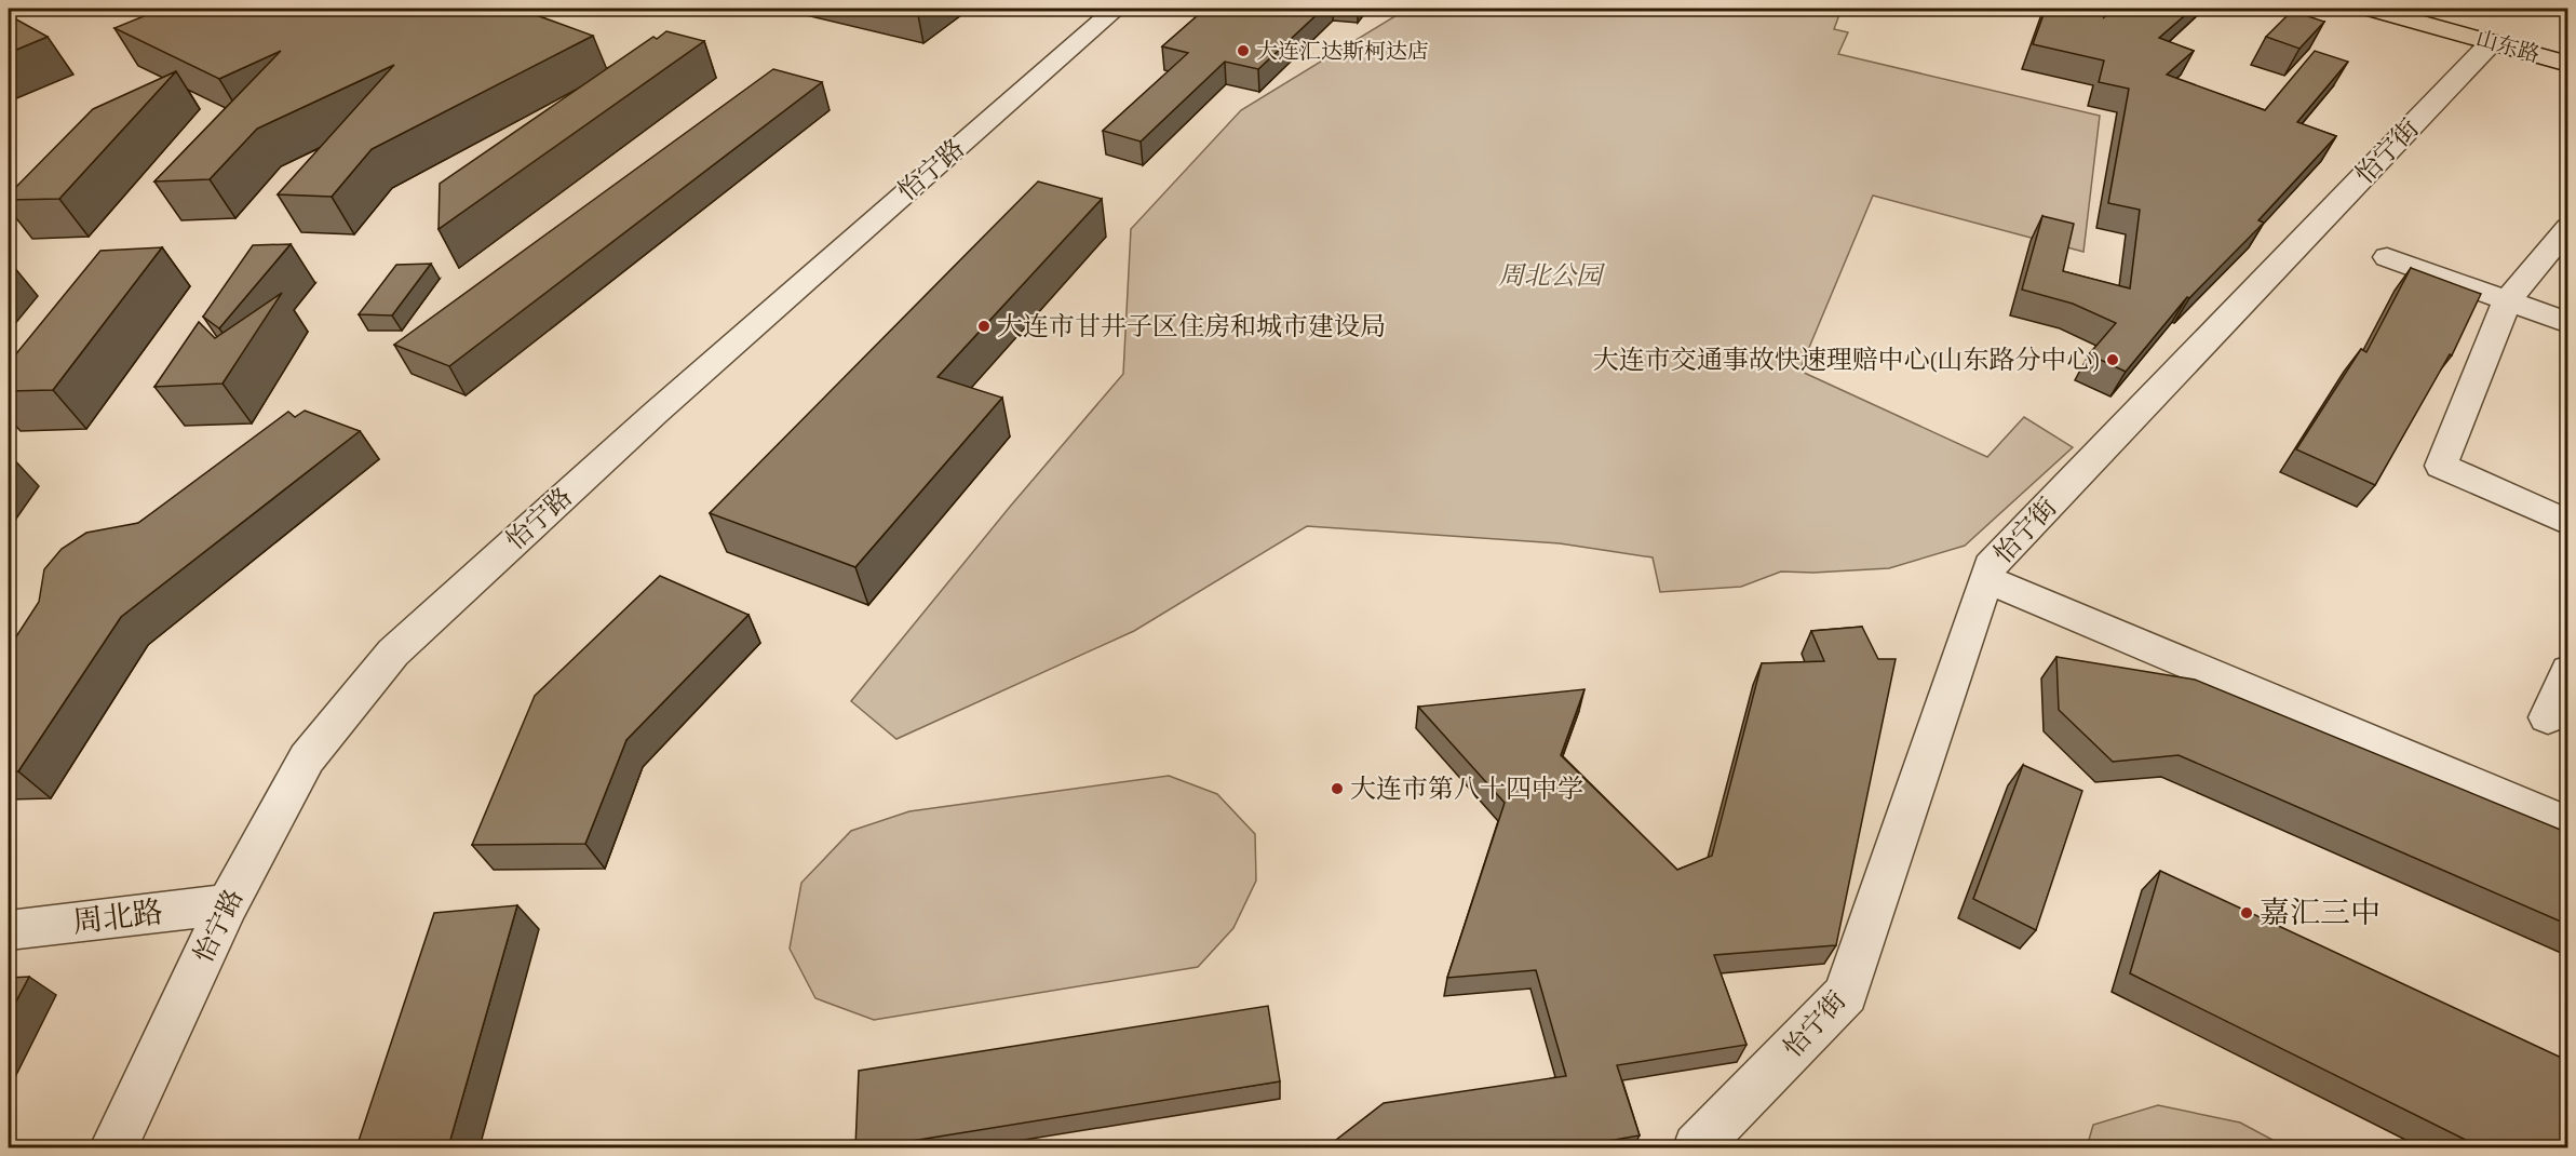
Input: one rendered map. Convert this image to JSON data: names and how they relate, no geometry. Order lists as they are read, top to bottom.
{
  "streets": {
    "main road": ["山东路"],
    "street": ["怡宁街", "怡宁路", "周北路"]
  },
  "crossings": [
    ["山东路", "怡宁街"],
    ["怡宁路", "周北路"]
  ],
  "parks": ["周北公园"],
  "places": [
    "大连汇达斯柯达店",
    "大连市甘井子区住房和城市建设局",
    "大连市交通事故快速理赔中心(山东路分中心)",
    "大连市第八十四中学",
    "嘉汇三中"
  ]
}
